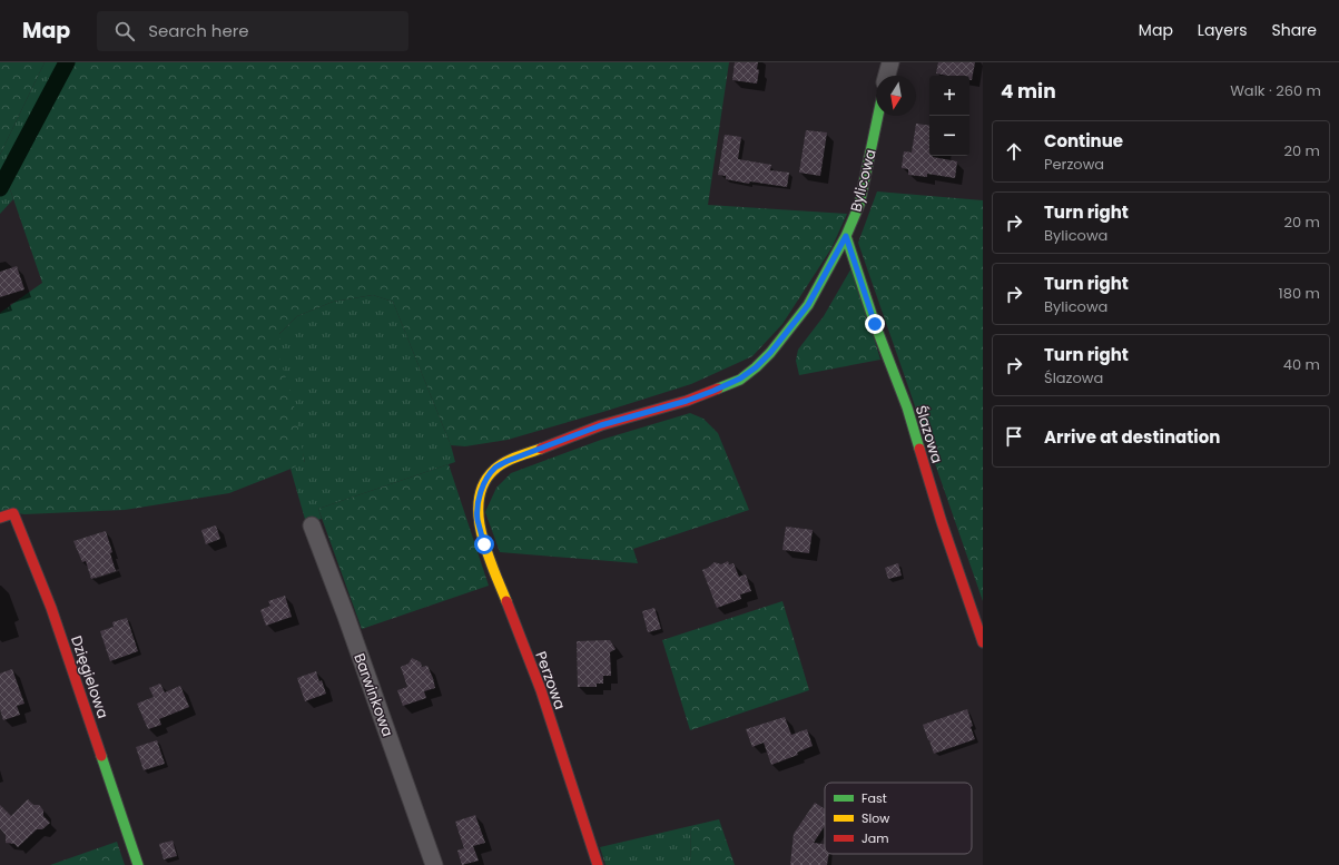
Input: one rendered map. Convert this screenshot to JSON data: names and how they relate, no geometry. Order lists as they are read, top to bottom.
{
  "streets": {
    "street": [
      "Bylicowa",
      "Ślazowa",
      "Dzięgielowa",
      "Perzowa",
      "Barwinkowa"
    ]
  },
  "crossings": [
    ["Bylicowa", "Ślazowa"],
    ["Bylicowa", "Perzowa"]
  ],
  "legend": ["Fast", "Slow", "Jam"],
  "north": "bottom",
  "page": {
    "header": "Map",
    "search": "Search here",
    "nav": ["Map", "Layers", "Share"],
    "heading": ["4 min", "Walk · 260 m"],
    "map_buttons": ["+", "−"],
    "list": [
      ["Continue", "Perzowa", "20 m"],
      ["Turn right", "Bylicowa", "20 m"],
      ["Turn right", "Bylicowa", "180 m"],
      ["Turn right", "Ślazowa", "40 m"],
      "Arrive at destination"
    ]
  }
}
